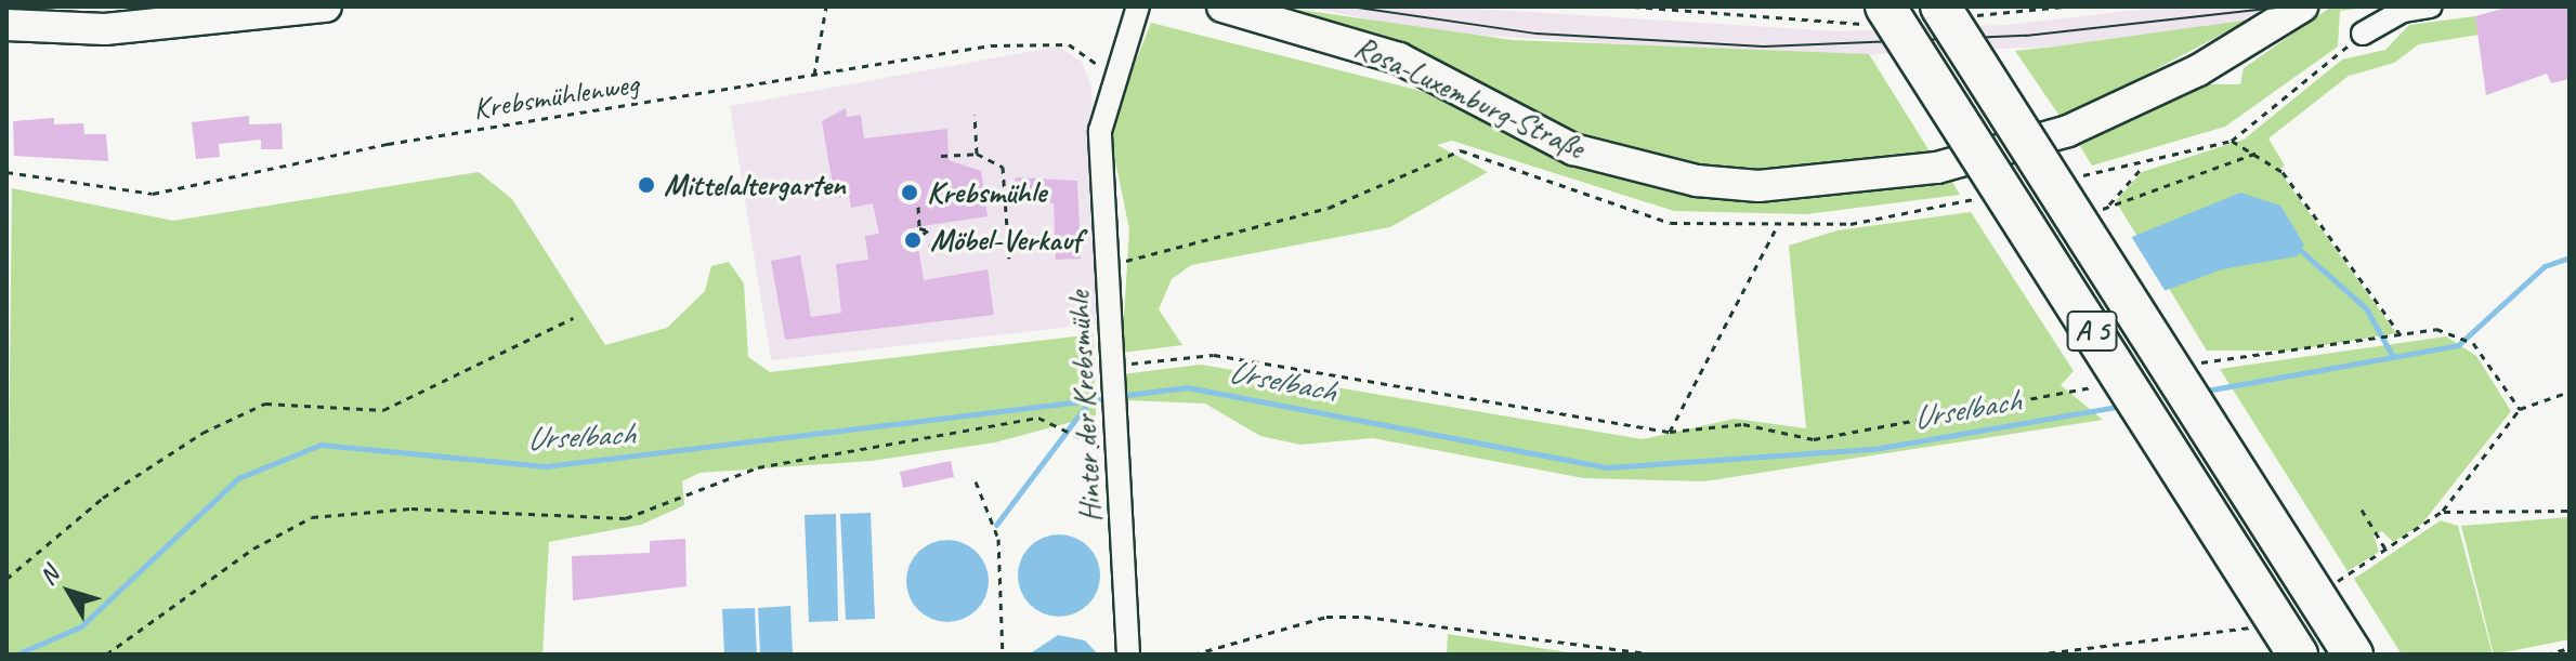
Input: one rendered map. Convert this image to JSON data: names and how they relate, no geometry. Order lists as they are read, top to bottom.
{
  "streets": {
    "highway": ["A 5"],
    "main road": ["Rosa-Luxemburg-Straße"],
    "street": ["Hinter der Krebsmühle"],
    "path": ["Krebsmühlenweg"]
  },
  "water": ["Urselbach"],
  "places": ["Mittelaltergarten", "Krebsmühle", "Möbel-Verkauf"],
  "north": "top left"
}
